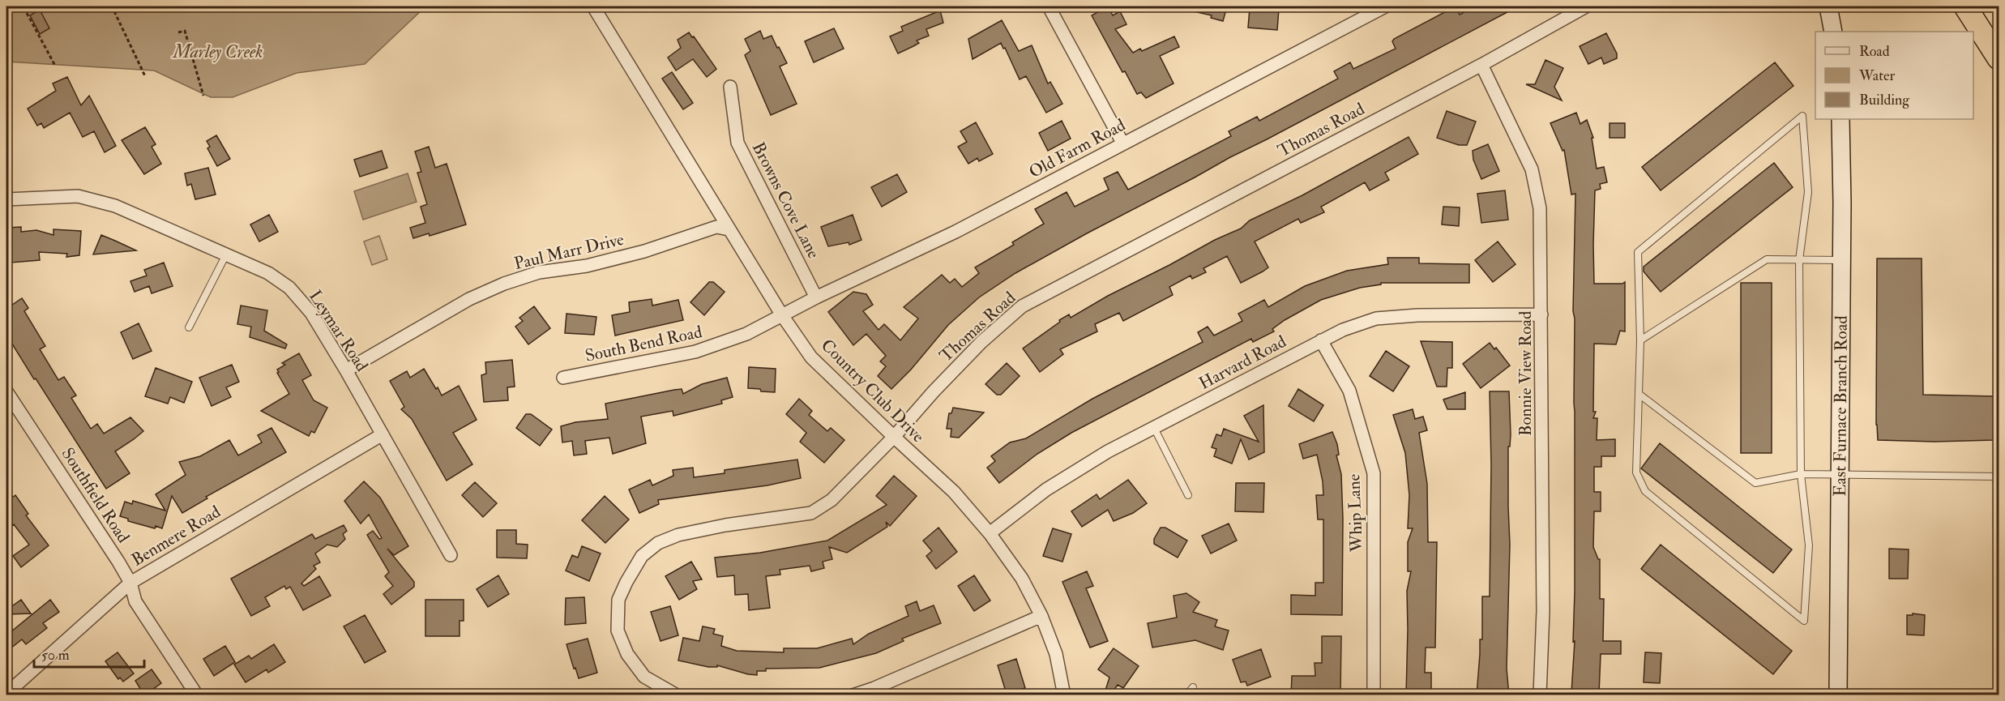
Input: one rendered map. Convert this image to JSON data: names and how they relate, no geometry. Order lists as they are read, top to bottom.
{
  "streets": {
    "main road": ["East Furnace Branch Road"],
    "street": [
      "Thomas Road",
      "Old Farm Road",
      "Browns Cove Lane",
      "Paul Marr Drive",
      "Leymar Road",
      "South Bend Road",
      "Harvard Road",
      "Bonnie View Road",
      "Country Club Drive",
      "Southfield Road",
      "Whip Lane",
      "Benmere Road"
    ]
  },
  "crossings": [
    ["Thomas Road", "Bonnie View Road"],
    ["Thomas Road", "Country Club Drive"],
    ["Old Farm Road", "Browns Cove Lane"],
    ["Old Farm Road", "South Bend Road"],
    ["Old Farm Road", "Country Club Drive"],
    ["Paul Marr Drive", "Leymar Road"],
    ["Paul Marr Drive", "Country Club Drive"],
    ["Leymar Road", "Benmere Road"],
    ["South Bend Road", "Country Club Drive"],
    ["Harvard Road", "Bonnie View Road"],
    ["Harvard Road", "Country Club Drive"],
    ["Harvard Road", "Whip Lane"],
    ["Southfield Road", "Benmere Road"]
  ],
  "water": ["Marley Creek"],
  "legend": ["Road", "Water", "Building"],
  "scale_bar": "50 m"
}
